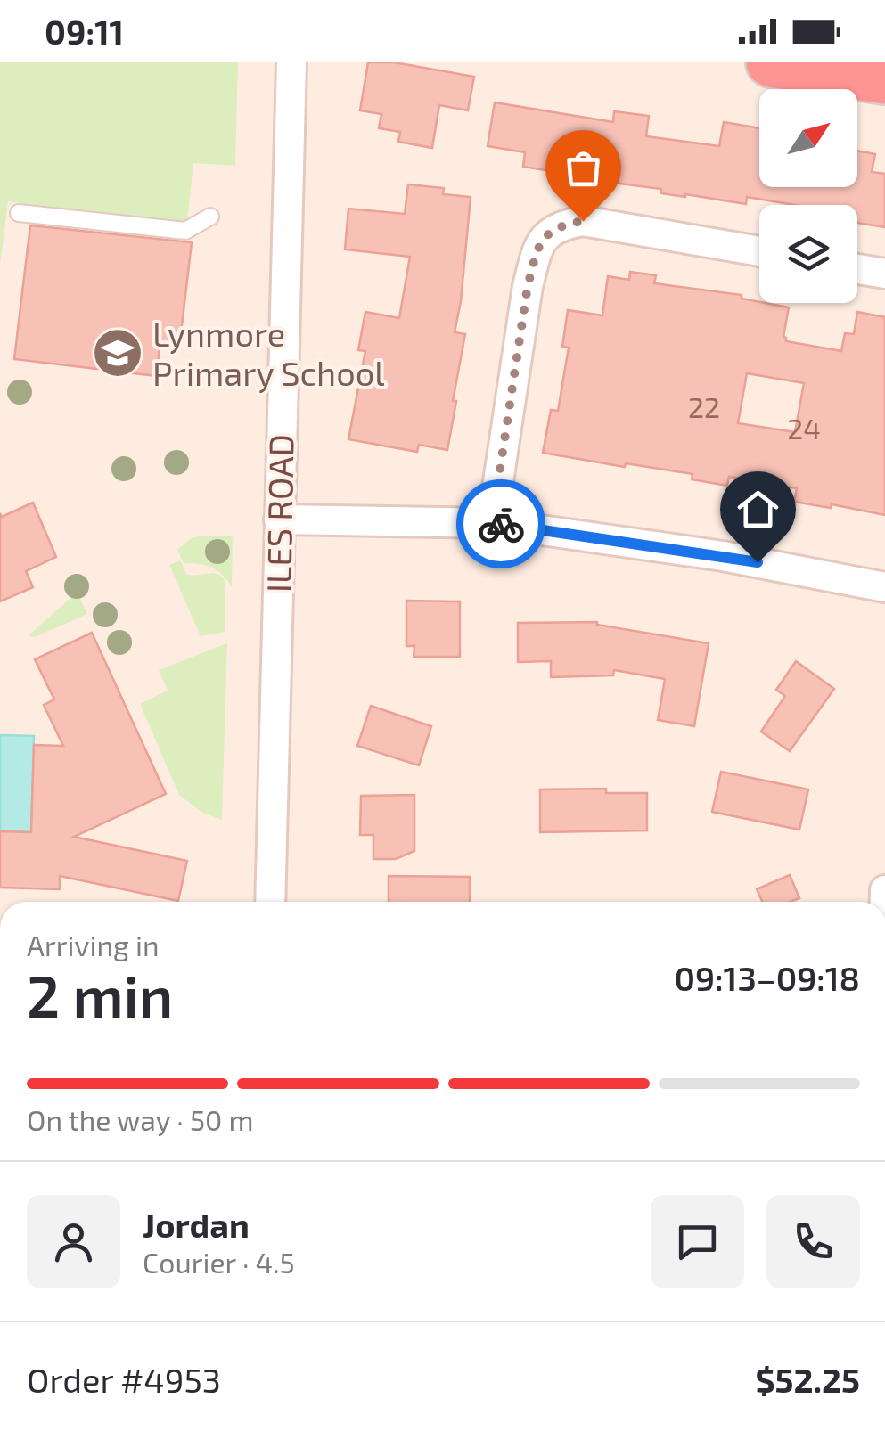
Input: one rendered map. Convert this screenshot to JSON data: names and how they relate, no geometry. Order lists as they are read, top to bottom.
{
  "streets": {
    "street": ["ILES ROAD"]
  },
  "places": {
    "school or university": ["Lynmore Primary School"]
  },
  "house_numbers": ["22", "24"],
  "north": "top right",
  "page": {
    "status": "09:11",
    "heading": ["2 min", "Arriving in", "09:13–09:18"],
    "panel": [
      "Jordan",
      "Courier · 4.5",
      "Order #4953",
      "$52.25"
    ],
    "bar": "On the way · 50 m"
  }
}
